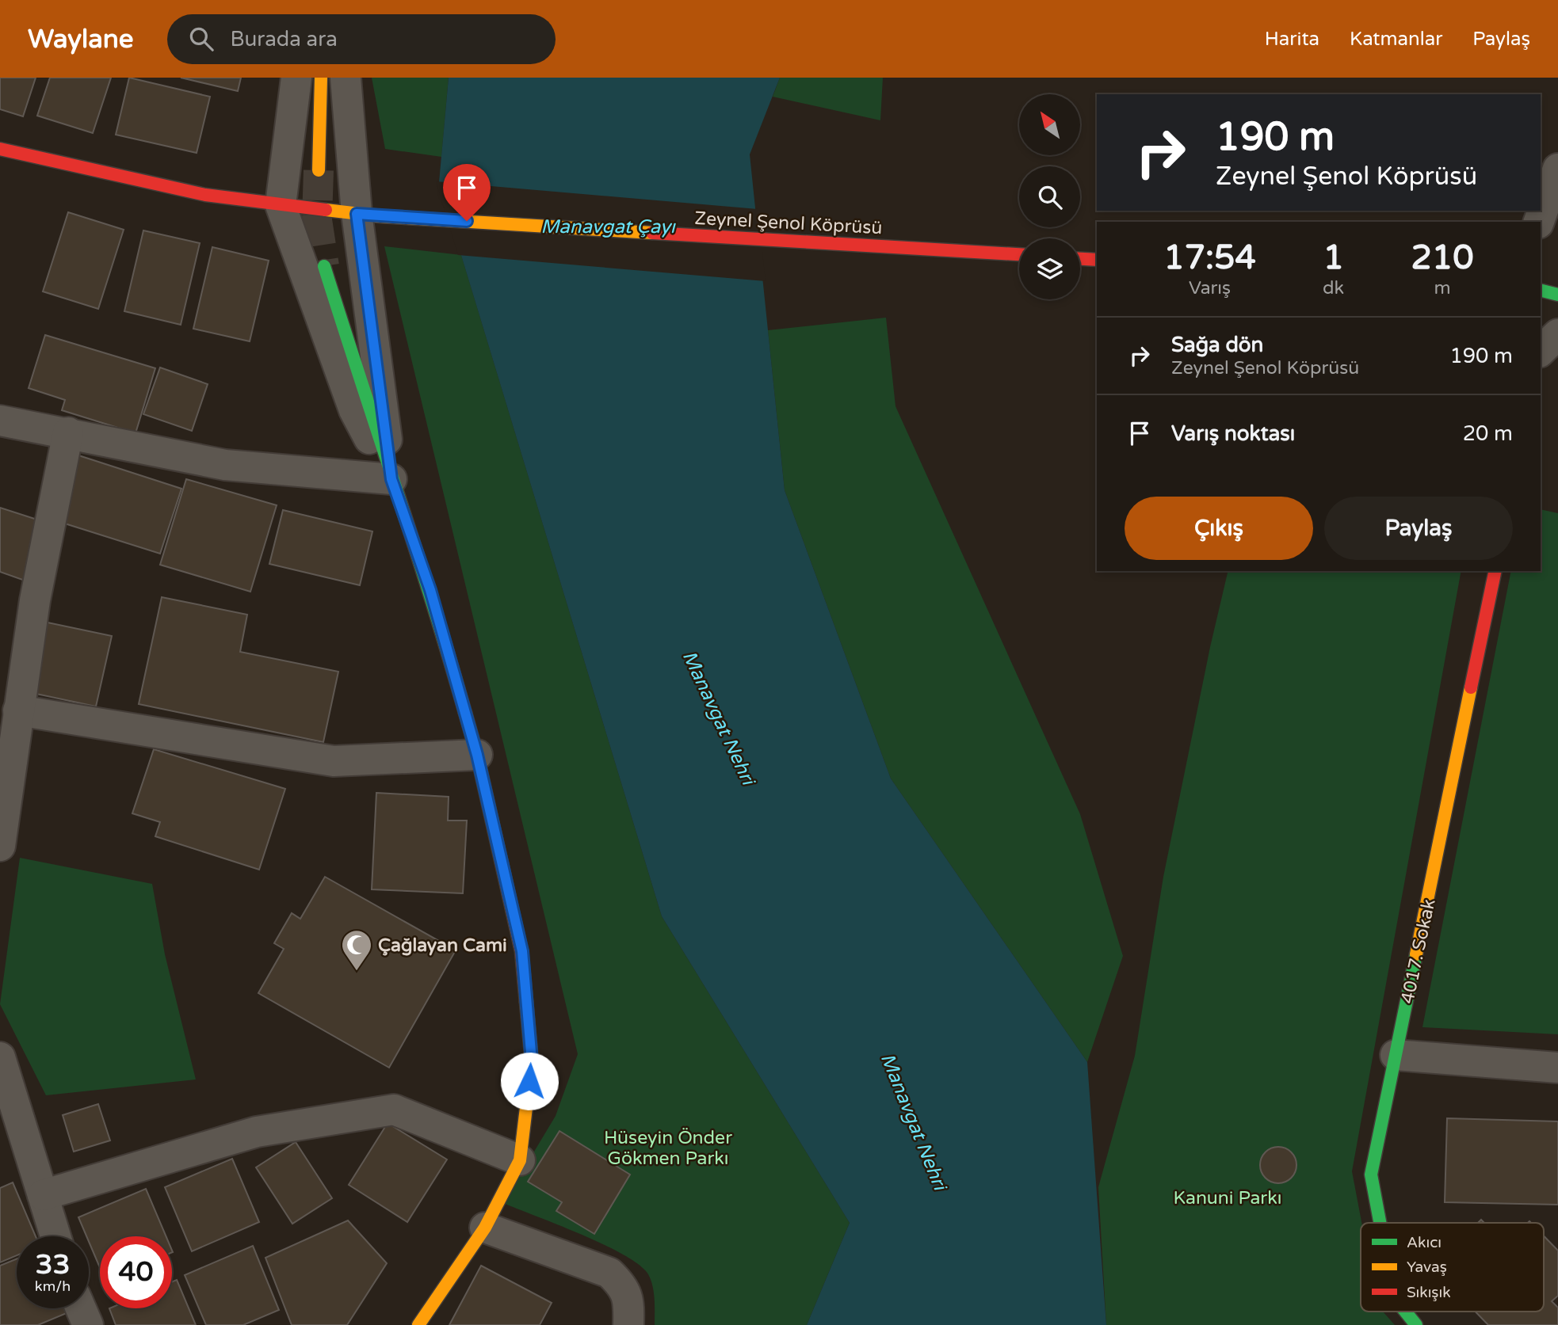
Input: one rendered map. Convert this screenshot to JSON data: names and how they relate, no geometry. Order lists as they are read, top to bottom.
{
  "streets": {
    "street": ["Zeynel Şenol Köprüsü", "4017. Sokak"]
  },
  "water": ["Manavgat Çayı", "Manavgat Nehri"],
  "parks": ["Hüseyin Önder Gökmen Parkı", "Kanuni Parkı"],
  "places": {
    "mosque": ["Çağlayan Cami"]
  },
  "legend": ["Akıcı", "Yavaş", "Sıkışık"],
  "north": "top left",
  "page": {
    "header": "Waylane",
    "search": "Burada ara",
    "nav": ["Harita", "Katmanlar", "Paylaş"],
    "turn": ["190 m", "Zeynel Şenol Köprüsü"],
    "eta": [
      "17:54",
      "Varış",
      "1",
      "dk",
      "210",
      "m"
    ],
    "list": [
      {
        "name": "Sağa dön",
        "note": "Zeynel Şenol Köprüsü",
        "value": "190 m"
      },
      {
        "name": "Varış noktası",
        "value": "20 m"
      }
    ],
    "buttons": ["Çıkış", "Paylaş"],
    "speed": "33 km/h",
    "limit": "40"
  }
}
